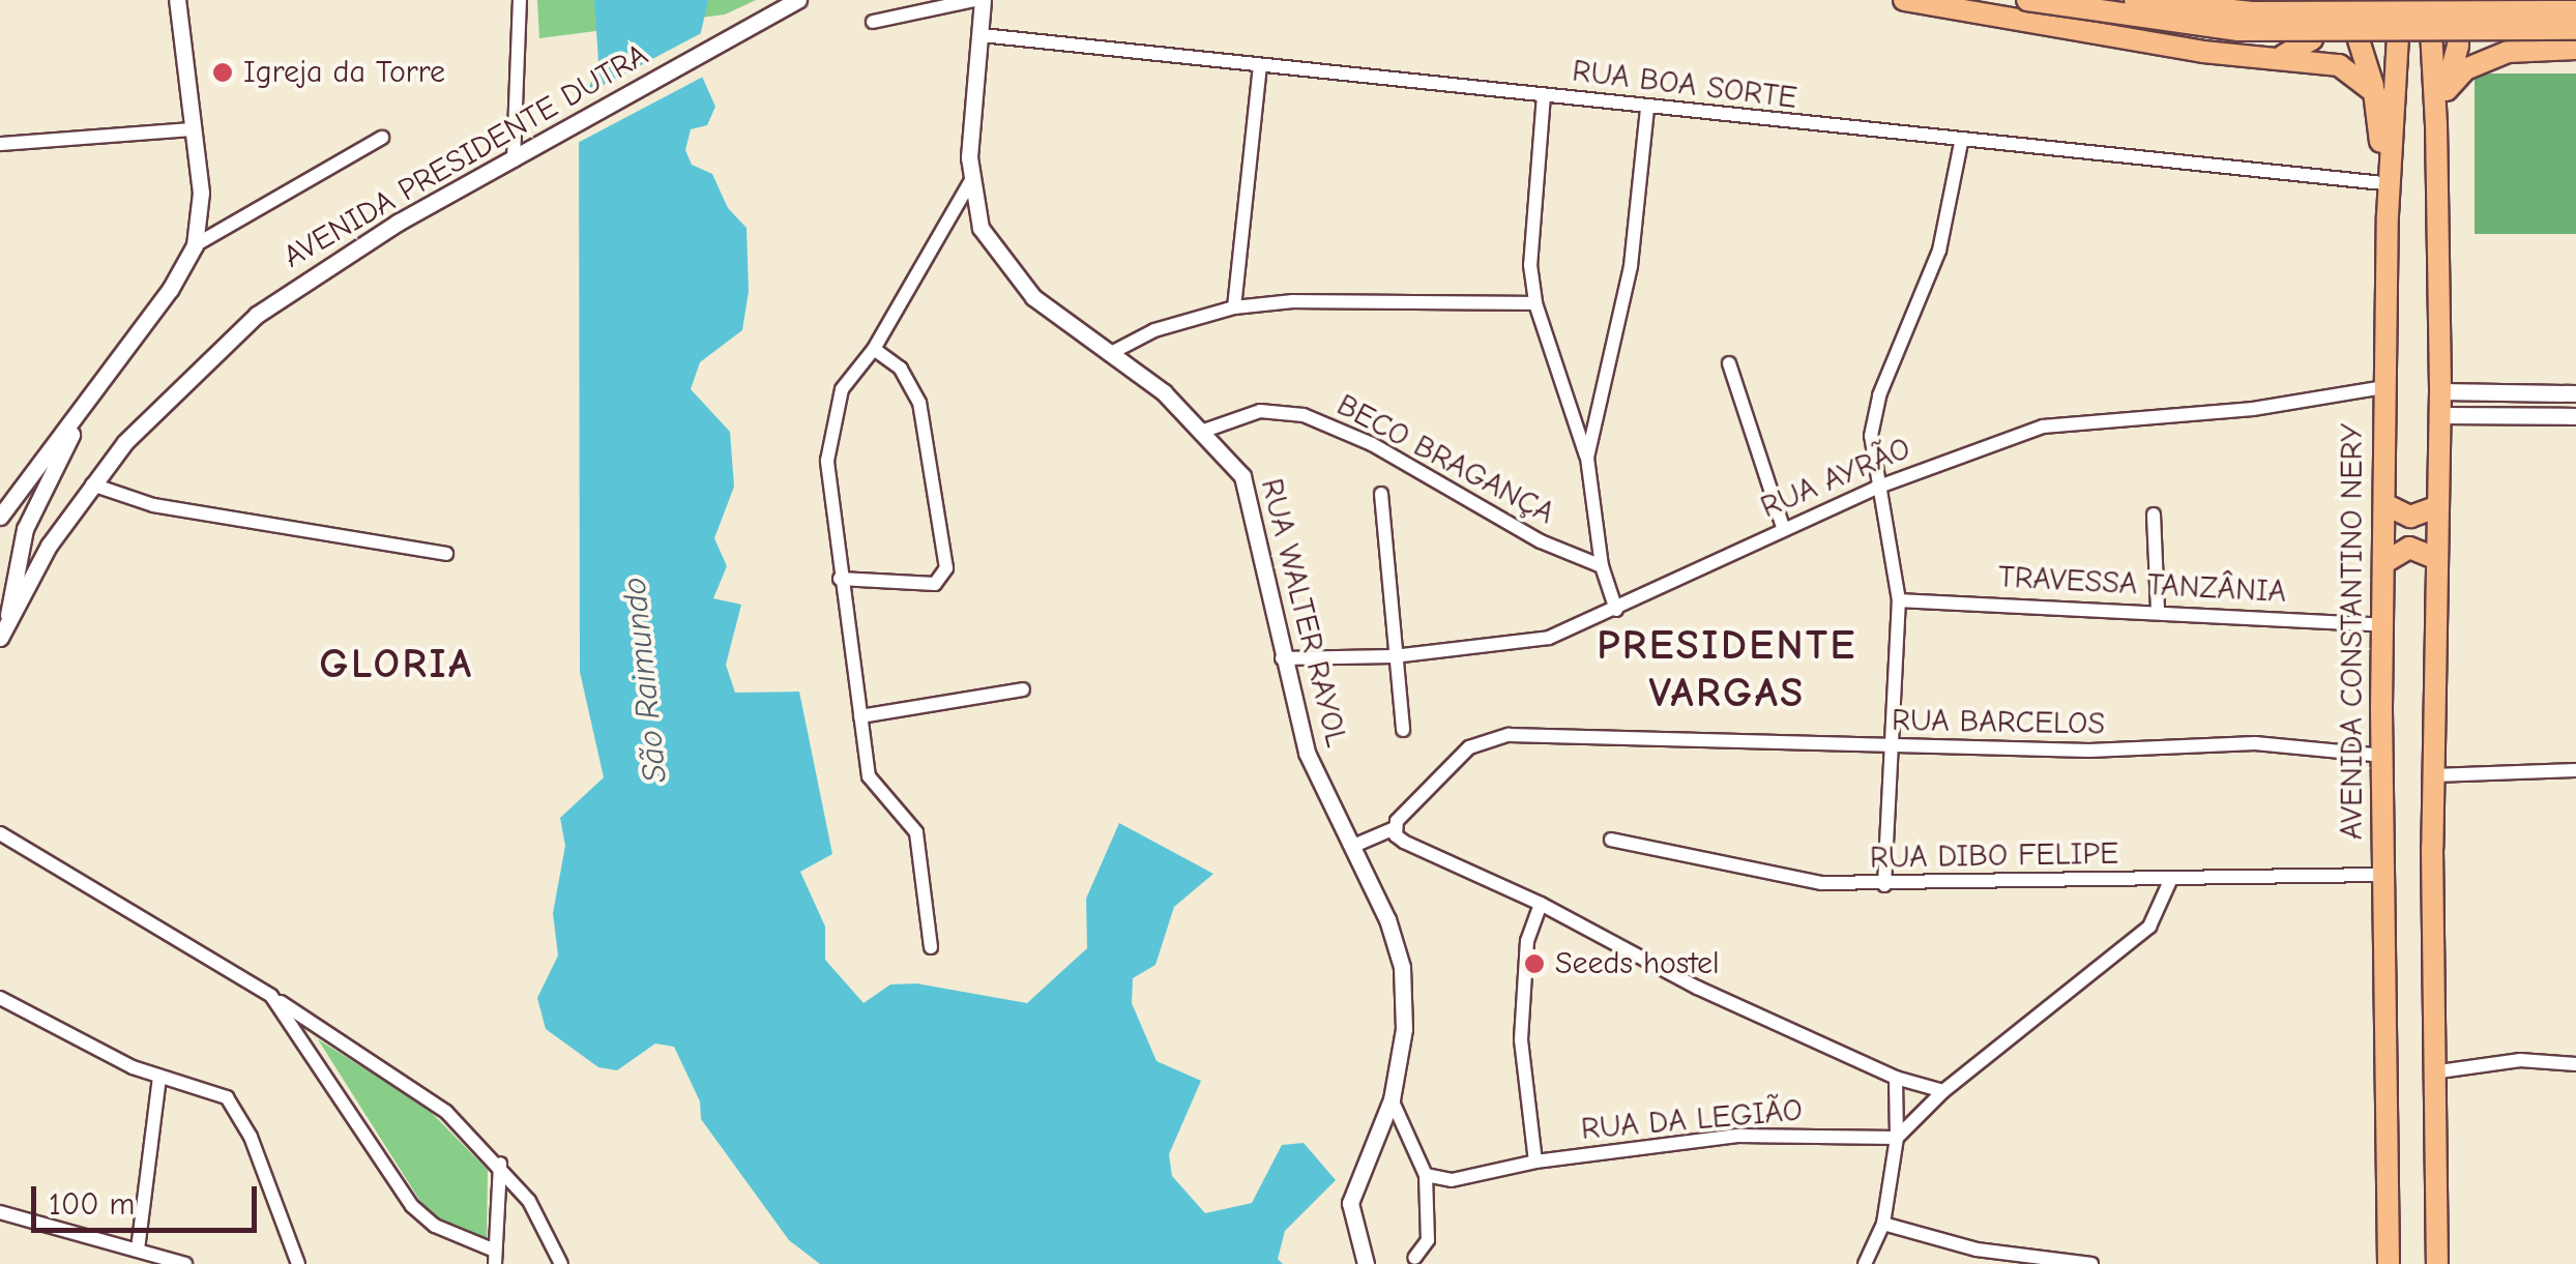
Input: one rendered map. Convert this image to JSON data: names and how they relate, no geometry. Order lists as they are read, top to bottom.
{
  "streets": {
    "main road": ["AVENIDA CONSTANTINO NERY"],
    "street": [
      "RUA BOA SORTE",
      "AVENIDA PRESIDENTE DUTRA",
      "BECO BRAGANÇA",
      "RUA AYRÃO",
      "TRAVESSA TANZÂNIA",
      "RUA WALTER RAYOL",
      "RUA BARCELOS",
      "RUA DIBO FELIPE",
      "RUA DA LEGIÃO"
    ]
  },
  "crossings": [
    ["RUA BOA SORTE", "RUA WALTER RAYOL"],
    ["BECO BRAGANÇA", "RUA WALTER RAYOL"],
    ["RUA AYRÃO", "RUA WALTER RAYOL"],
    ["RUA AYRÃO", "AVENIDA CONSTANTINO NERY"],
    ["TRAVESSA TANZÂNIA", "AVENIDA CONSTANTINO NERY"],
    ["AVENIDA CONSTANTINO NERY", "RUA BARCELOS"],
    ["AVENIDA CONSTANTINO NERY", "RUA DIBO FELIPE"]
  ],
  "districts": ["PRESIDENTE VARGAS", "GLORIA"],
  "water": ["São Raimundo"],
  "places": ["Igreja da Torre", "Seeds hostel"],
  "scale_bar": "100 m"
}
